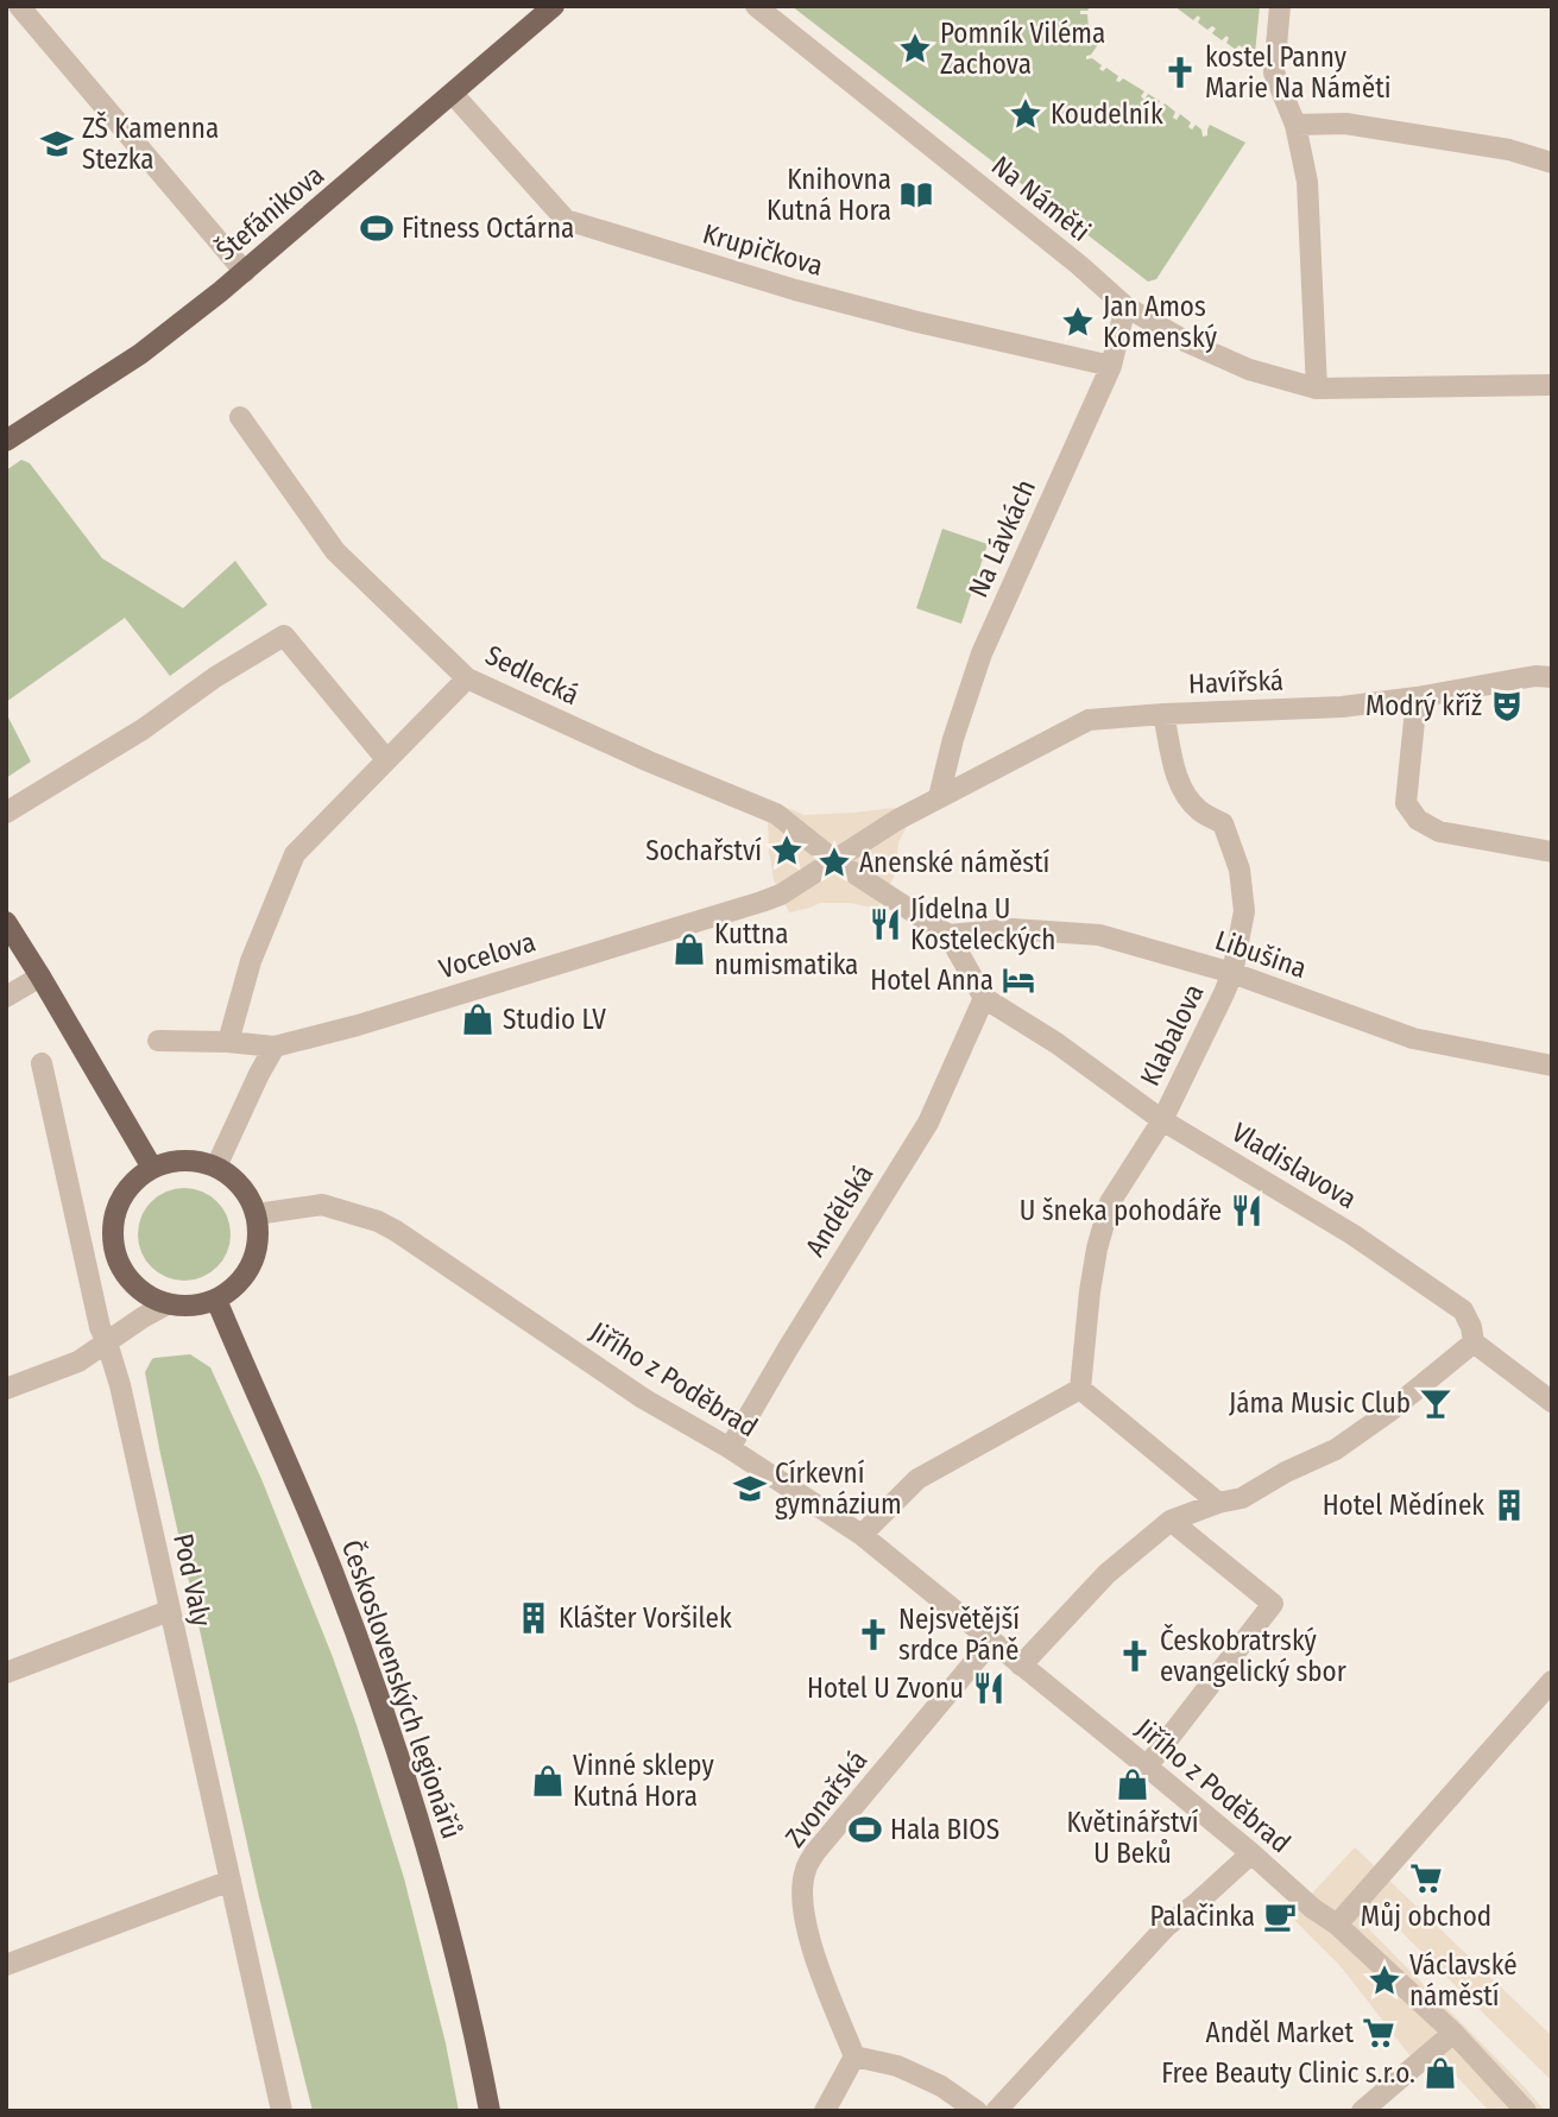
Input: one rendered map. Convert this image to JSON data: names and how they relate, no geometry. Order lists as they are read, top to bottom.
{
  "streets": {
    "main road": ["Štefánikova", "Československých legionářů"],
    "street": [
      "Na Náměti",
      "Krupičkova",
      "Na Lávkách",
      "Sedlecká",
      "Havířská",
      "Libušina",
      "Vocelova",
      "Klabalova",
      "Vladislavova",
      "Andělská",
      "Jiřího z Poděbrad",
      "Pod Valy",
      "Zvonařská"
    ]
  },
  "crossings": [
    ["Na Náměti", "Na Lávkách"],
    ["Štefánikova", "Krupičkova"],
    ["Krupičkova", "Na Lávkách"],
    ["Na Lávkách", "Havířská"],
    ["Sedlecká", "Vocelova"],
    ["Havířská", "Klabalova"],
    ["Libušina", "Klabalova"],
    ["Klabalova", "Vladislavova"],
    ["Vladislavova", "Andělská"],
    ["Andělská", "Jiřího z Poděbrad"],
    ["Jiřího z Poděbrad", "Československých legionářů"],
    ["Jiřího z Poděbrad", "Zvonařská"]
  ],
  "places": {
    "place": [
      "Pomník Viléma Zachova",
      "Koudelník",
      "Jan Amos Komenský",
      "Sochařství",
      "Anenské náměstí",
      "Václavské náměstí"
    ],
    "church": ["kostel Panny Marie Na Náměti", "Nejsvětější srdce Páně", "Českobratrský evangelický sbor"],
    "school or university": ["ZŠ Kamenna Stezka", "Církevní gymnázium"],
    "library": ["Knihovna Kutná Hora"],
    "sports": ["Fitness Octárna", "Hala BIOS"],
    "theatre": ["Modrý kříž"],
    "restaurant": ["Jídelna U Kosteleckých", "U šneka pohodáře", "Hotel U Zvonu"],
    "shop": [
      "Kuttna numismatika",
      "Studio LV",
      "Vinné sklepy Kutná Hora",
      "Květinářství U Beků",
      "Free Beauty Clinic s.r.o."
    ],
    "hotel": ["Hotel Anna"],
    "bar": ["Jáma Music Club"],
    "building": ["Hotel Mědínek", "Klášter Voršilek"],
    "supermarket": ["Můj obchod", "Anděl Market"],
    "cafe": ["Palačinka"]
  }
}
